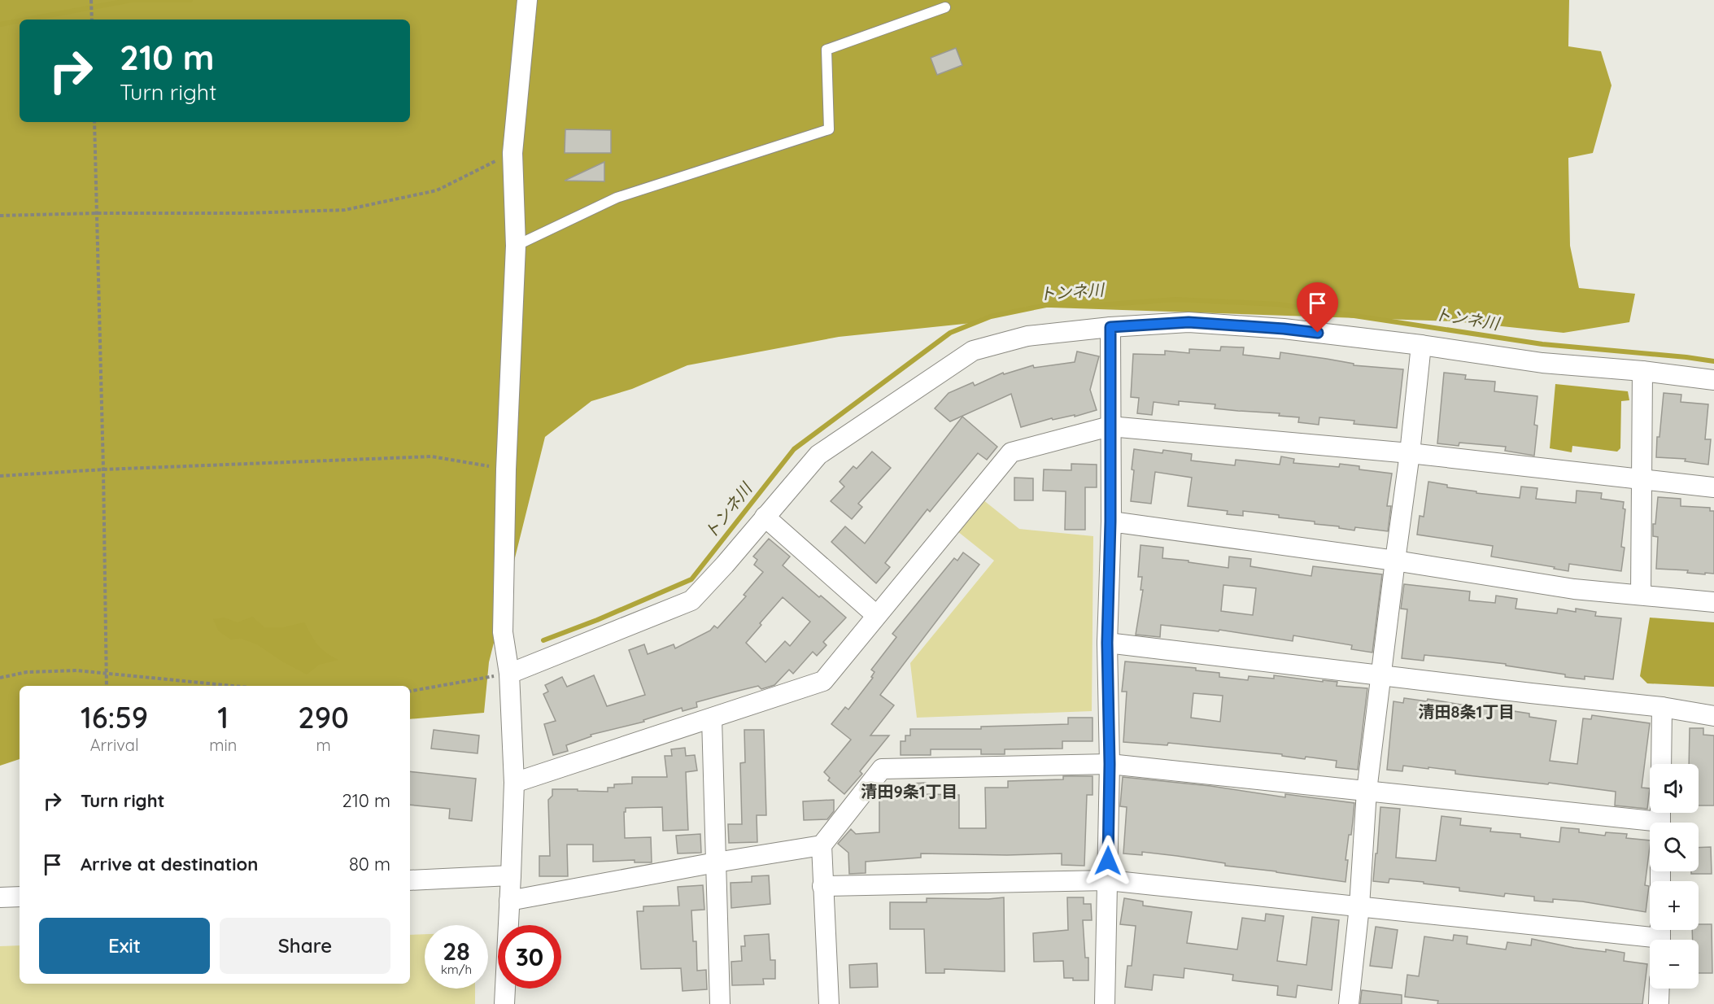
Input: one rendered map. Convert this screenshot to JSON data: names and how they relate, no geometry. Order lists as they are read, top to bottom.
{
  "districts": ["清田8条1丁目", "清田9条1丁目"],
  "water": ["トンネ川"],
  "page": {
    "turn": ["210 m", "Turn right"],
    "eta": [
      "16:59",
      "Arrival",
      "1",
      "min",
      "290",
      "m"
    ],
    "map_buttons": ["+", "−"],
    "list": [
      {
        "name": "Turn right",
        "value": "210 m"
      },
      {
        "name": "Arrive at destination",
        "value": "80 m"
      }
    ],
    "buttons": ["Exit", "Share"],
    "speed": "28 km/h",
    "limit": "30"
  }
}
